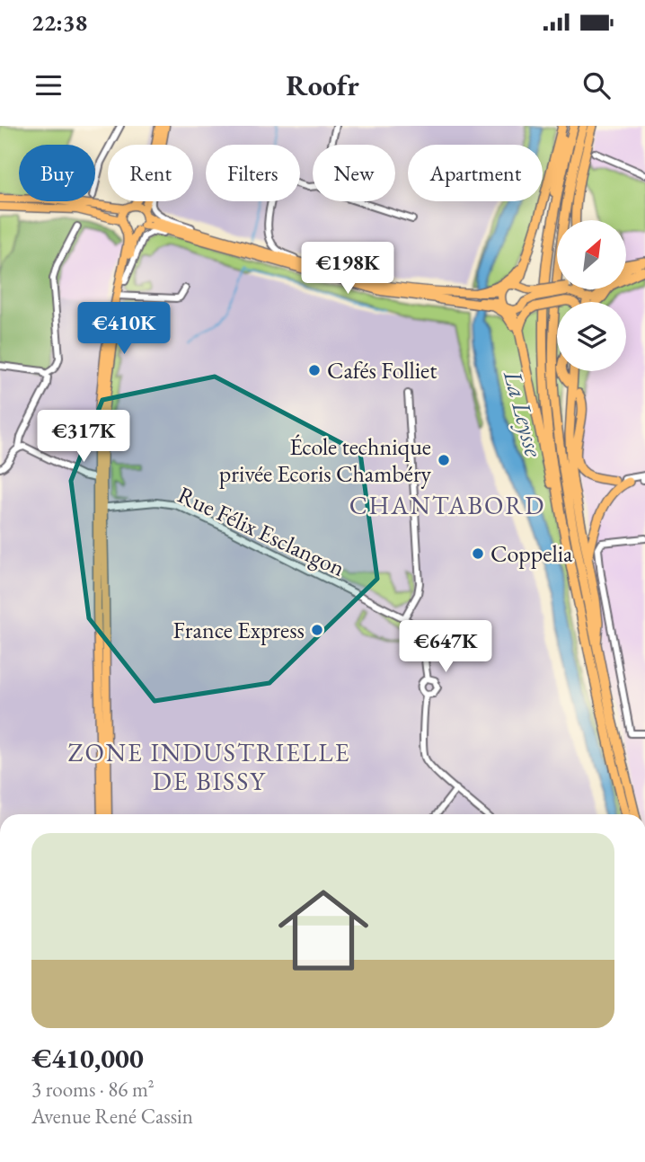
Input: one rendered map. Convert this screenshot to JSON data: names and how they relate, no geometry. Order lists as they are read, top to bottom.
{
  "streets": {
    "street": ["Rue Félix Esclangon"]
  },
  "districts": ["CHANTABORD", "ZONE INDUSTRIELLE DE BISSY"],
  "water": ["La Leysse"],
  "places": [
    "Cafés Folliet",
    "École technique privée Ecoris Chambéry",
    "Coppelia",
    "France Express"
  ],
  "north": "top right",
  "page": {
    "status": "22:38",
    "header": "Roofr",
    "chip": [
      "Buy",
      "Rent",
      "Filters",
      "New",
      "Apartment"
    ],
    "price": [
      "€198K",
      "€410K",
      "€317K",
      "€647K"
    ],
    "list": [
      {
        "name": "€410,000",
        "note": "3 rooms · 86 m² · Avenue René Cassin"
      }
    ]
  }
}
